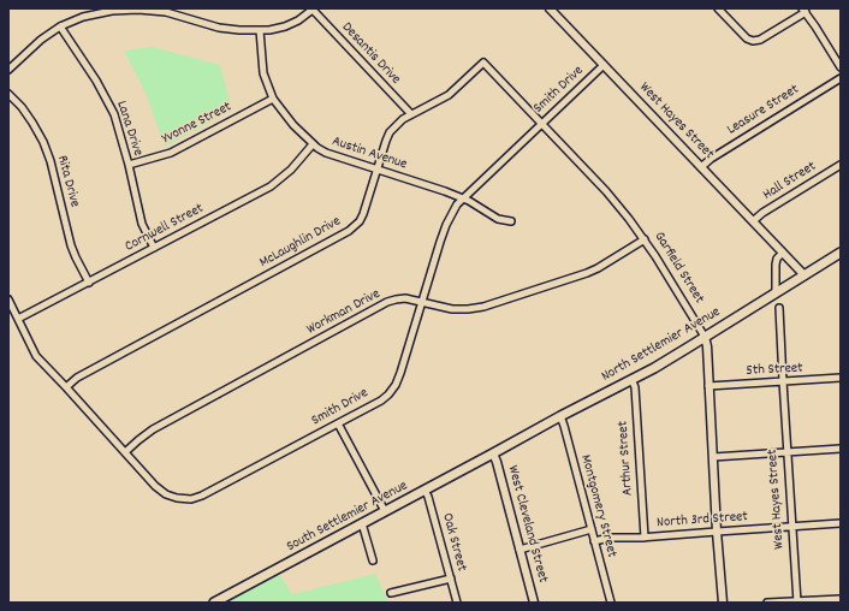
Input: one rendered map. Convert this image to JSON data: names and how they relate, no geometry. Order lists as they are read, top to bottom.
{
  "streets": {
    "main road": ["North Settlemier Avenue", "South Settlemier Avenue"],
    "street": [
      "Desantis Drive",
      "Smith Drive",
      "Leasure Street",
      "West Hayes Street",
      "Yvonne Street",
      "Lana Drive",
      "Austin Avenue",
      "Rita Drive",
      "Hall Street",
      "Cornwell Street",
      "McLaughlin Drive",
      "Garfield Street",
      "Workman Drive",
      "5th Street",
      "Arthur Street",
      "Montgomery Street",
      "North 3rd Street",
      "West Cleveland Street",
      "Oak Street"
    ]
  },
  "crossings": [
    ["Desantis Drive", "McLaughlin Drive"],
    ["Smith Drive", "West Hayes Street"],
    ["Smith Drive", "Austin Avenue"],
    ["Smith Drive", "Cornwell Street"],
    ["Smith Drive", "McLaughlin Drive"],
    ["Smith Drive", "Garfield Street"],
    ["Smith Drive", "Workman Drive"],
    ["Leasure Street", "West Hayes Street"],
    ["West Hayes Street", "Hall Street"],
    ["West Hayes Street", "North Settlemier Avenue"],
    ["West Hayes Street", "5th Street"],
    ["West Hayes Street", "North 3rd Street"],
    ["Yvonne Street", "Lana Drive"],
    ["Yvonne Street", "Austin Avenue"],
    ["Lana Drive", "Cornwell Street"],
    ["Austin Avenue", "Cornwell Street"],
    ["Austin Avenue", "McLaughlin Drive"],
    ["Rita Drive", "Cornwell Street"],
    ["McLaughlin Drive", "Garfield Street"],
    ["Garfield Street", "Workman Drive"],
    ["Garfield Street", "North Settlemier Avenue"],
    ["Garfield Street", "5th Street"],
    ["Garfield Street", "North 3rd Street"],
    ["North Settlemier Avenue", "Arthur Street"],
    ["North Settlemier Avenue", "Montgomery Street"],
    ["North Settlemier Avenue", "South Settlemier Avenue"],
    ["North Settlemier Avenue", "West Cleveland Street"],
    ["Arthur Street", "North 3rd Street"],
    ["Montgomery Street", "North 3rd Street"],
    ["South Settlemier Avenue", "West Cleveland Street"],
    ["South Settlemier Avenue", "Oak Street"]
  ]
}
